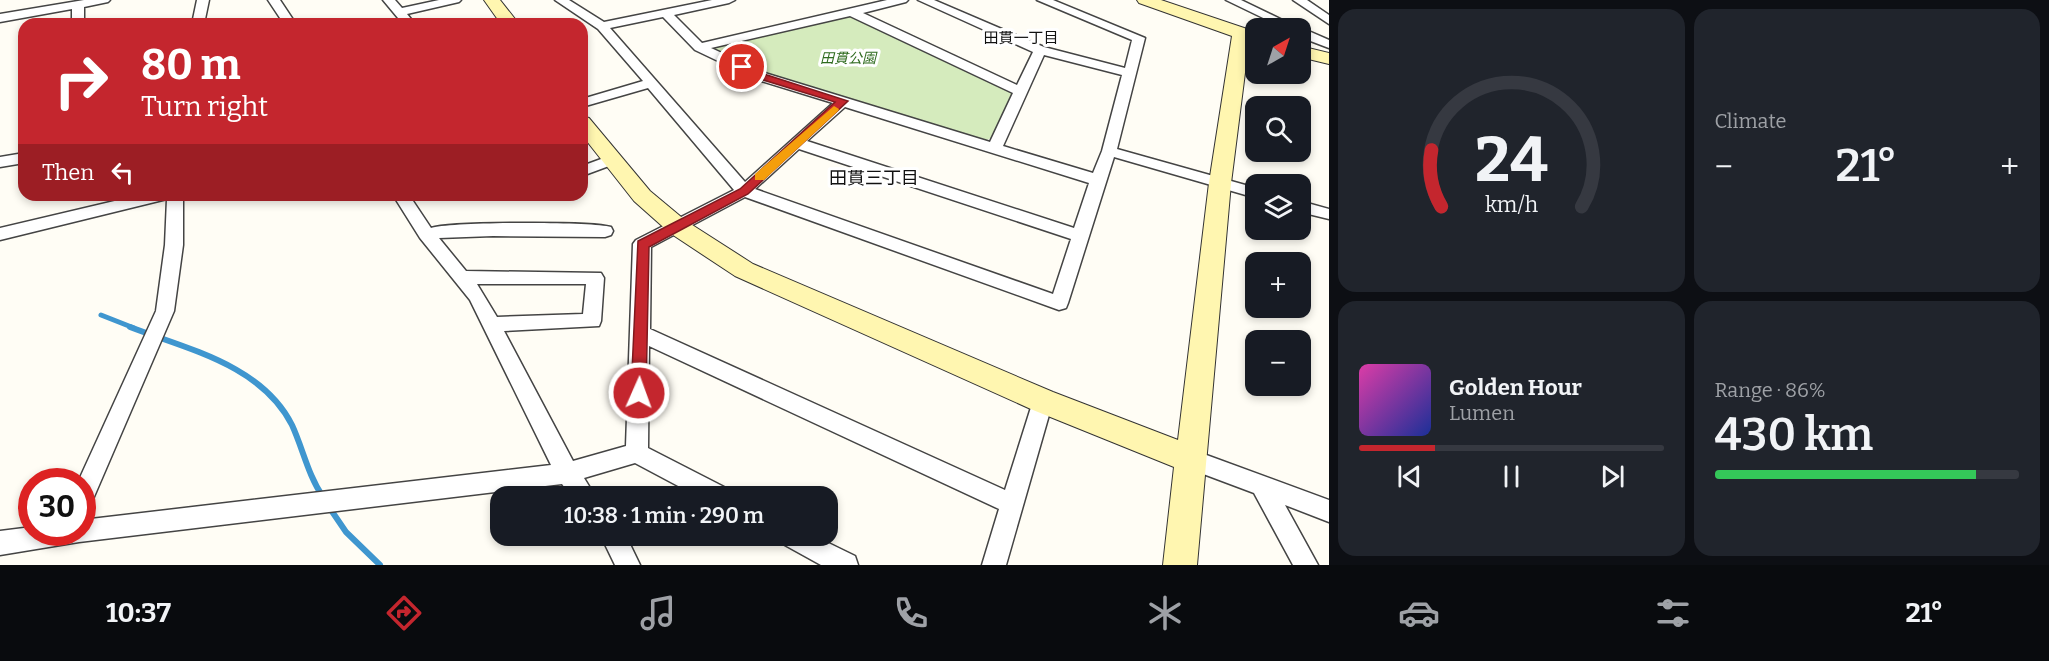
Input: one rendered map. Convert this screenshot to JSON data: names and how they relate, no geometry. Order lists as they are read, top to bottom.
{
  "districts": ["田貫一丁目", "田貫三丁目"],
  "parks": ["田貫公園"],
  "north": "top right",
  "page": {
    "tile": [
      "Climate",
      ["Range · 86%", "430 km"]
    ],
    "map_buttons": ["+", "−"],
    "turn": ["80 m", "Turn right"],
    "heat": ["−", "21°", "+"],
    "then": "Then",
    "song": ["Golden Hour", "Lumen"],
    "limit": "30",
    "trip": "10:38 · 1 min · 290 m",
    "tabs": ["10:37", "21°"],
    "gauge": ["24", "km/h"]
  }
}
